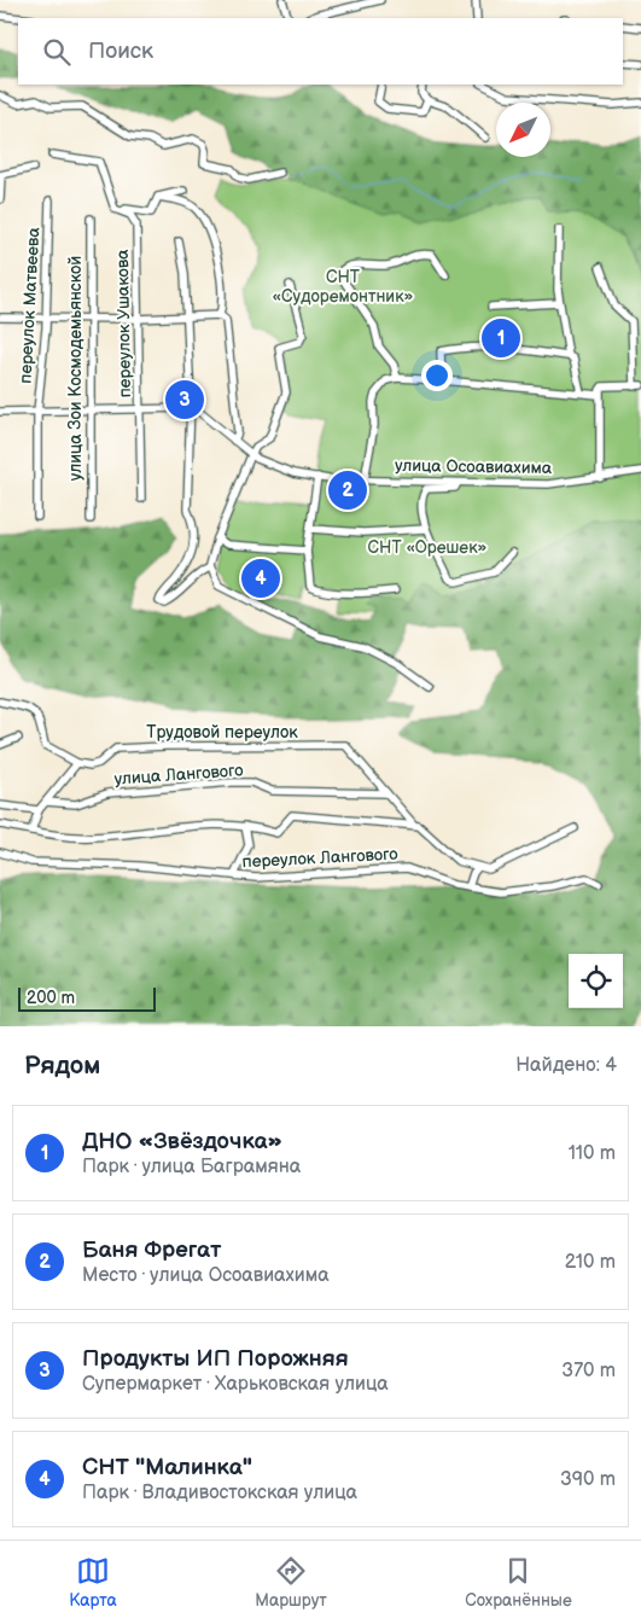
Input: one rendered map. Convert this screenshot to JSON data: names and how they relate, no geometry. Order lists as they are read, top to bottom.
{
  "streets": {
    "street": [
      "переулок Матвеева",
      "переулок Ушакова",
      "улица Зои Космодемьянской",
      "улица Осоавиахима",
      "Трудовой переулок",
      "улица Лангового",
      "переулок Лангового"
    ]
  },
  "crossings": [
    ["Трудовой переулок", "улица Лангового"]
  ],
  "parks": ["СНТ «Судоремонтник»", "СНТ «Орешек»"],
  "scale_bar": "200 m",
  "north": "bottom left",
  "page": {
    "search": "Поиск",
    "pins": [
      "1",
      "3",
      "2",
      "4"
    ],
    "scale": "200 m",
    "heading": ["Рядом", "Найдено: 4"],
    "list": [
      {
        "mark": "1",
        "name": "ДНО «Звёздочка»",
        "note": "Парк · улица Баграмяна",
        "value": "110 m"
      },
      {
        "mark": "2",
        "name": "Баня Фрегат",
        "note": "Место · улица Осоавиахима",
        "value": "210 m"
      },
      {
        "mark": "3",
        "name": "Продукты ИП Порожняя",
        "note": "Супермаркет · Харьковская улица",
        "value": "370 m"
      },
      {
        "mark": "4",
        "name": "СНТ \"Малинка\"",
        "note": "Парк · Владивостокская улица",
        "value": "390 m"
      }
    ],
    "nav": ["Карта", "Маршрут", "Сохранённые"]
  }
}
